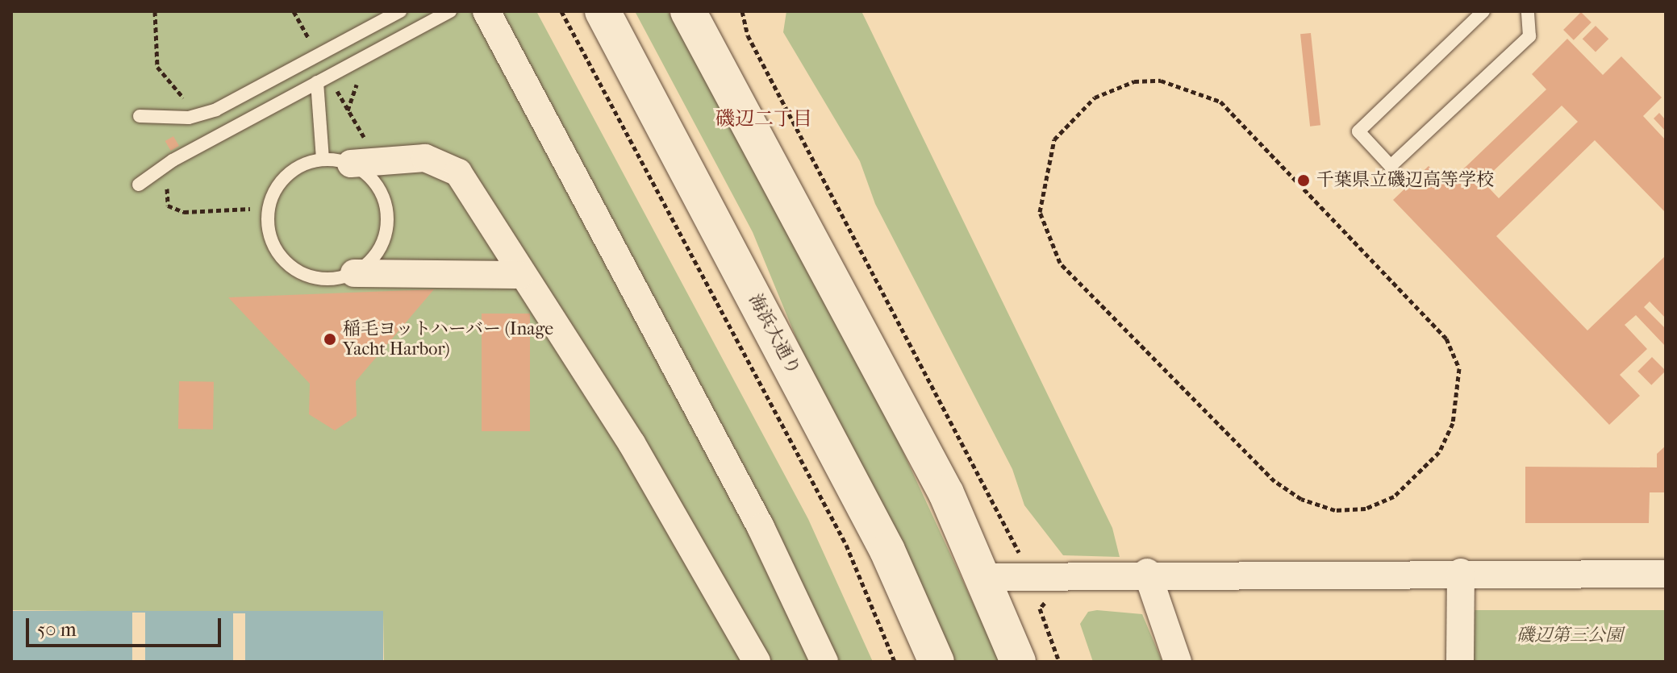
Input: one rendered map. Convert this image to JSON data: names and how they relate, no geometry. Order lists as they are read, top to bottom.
{
  "streets": {
    "street": ["海浜大通り"]
  },
  "districts": ["磯辺二丁目"],
  "parks": ["磯辺第三公園"],
  "places": ["千葉県立磯辺高等学校", "稲毛ヨットハーバー (Inage Yacht Harbor)"],
  "scale_bar": "50 m"
}
